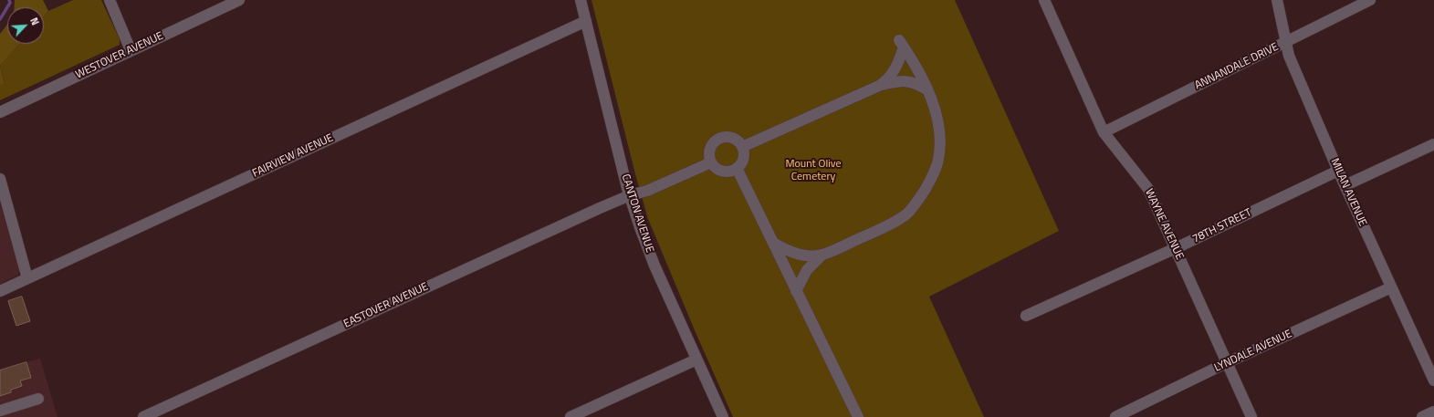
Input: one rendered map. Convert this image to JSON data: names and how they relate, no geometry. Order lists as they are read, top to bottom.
{
  "streets": {
    "street": [
      "WESTOVER AVENUE",
      "ANNANDALE DRIVE",
      "FAIRVIEW AVENUE",
      "MILAN AVENUE",
      "CANTON AVENUE",
      "WAYNE AVENUE",
      "78TH STREET",
      "EASTOVER AVENUE",
      "LYNDALE AVENUE"
    ]
  },
  "crossings": [
    ["ANNANDALE DRIVE", "MILAN AVENUE"],
    ["ANNANDALE DRIVE", "WAYNE AVENUE"],
    ["FAIRVIEW AVENUE", "CANTON AVENUE"],
    ["MILAN AVENUE", "78TH STREET"],
    ["MILAN AVENUE", "LYNDALE AVENUE"],
    ["CANTON AVENUE", "EASTOVER AVENUE"],
    ["WAYNE AVENUE", "78TH STREET"],
    ["WAYNE AVENUE", "LYNDALE AVENUE"]
  ],
  "parks": ["Mount Olive Cemetery"],
  "north": "top right"
}
